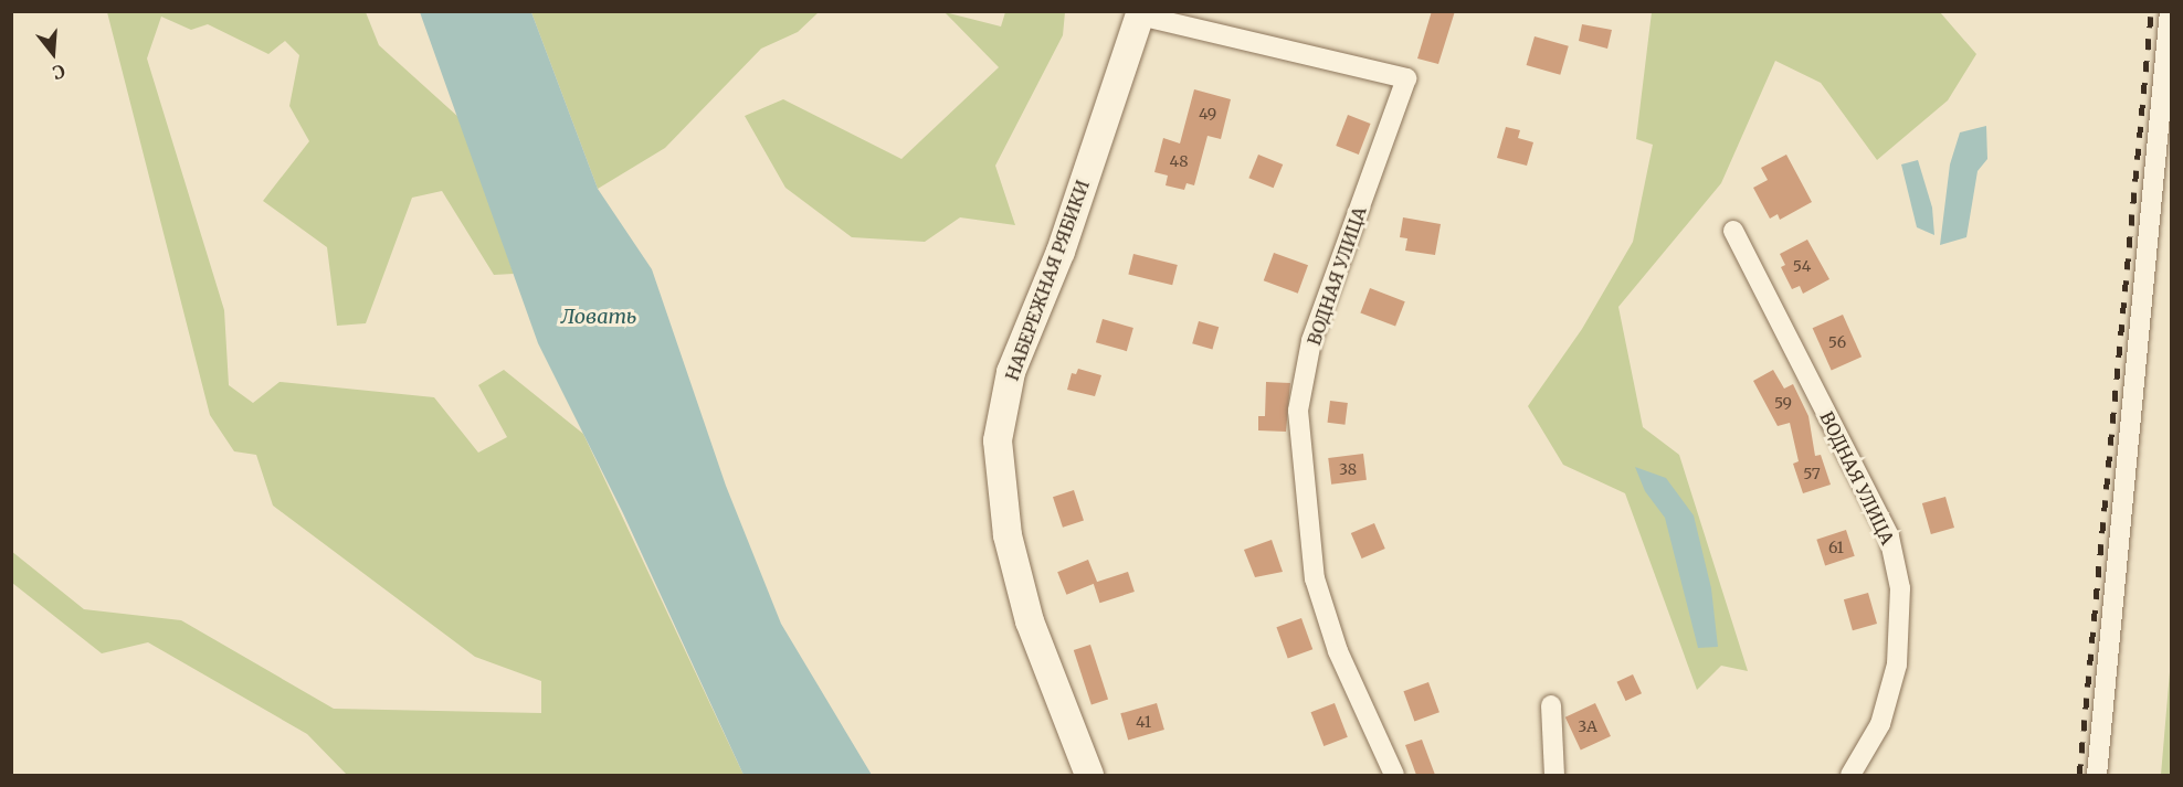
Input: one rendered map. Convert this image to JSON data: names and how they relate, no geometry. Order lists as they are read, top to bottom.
{
  "streets": {
    "street": ["ВОДНАЯ УЛИЦА", "НАБЕРЕЖНАЯ РЯБИКИ"]
  },
  "crossings": [
    ["ВОДНАЯ УЛИЦА", "НАБЕРЕЖНАЯ РЯБИКИ"]
  ],
  "water": ["Ловать"],
  "house_numbers": [
    "49",
    "48",
    "54",
    "56",
    "59",
    "38",
    "57",
    "61",
    "41",
    "3А"
  ],
  "north": "bottom"
}
